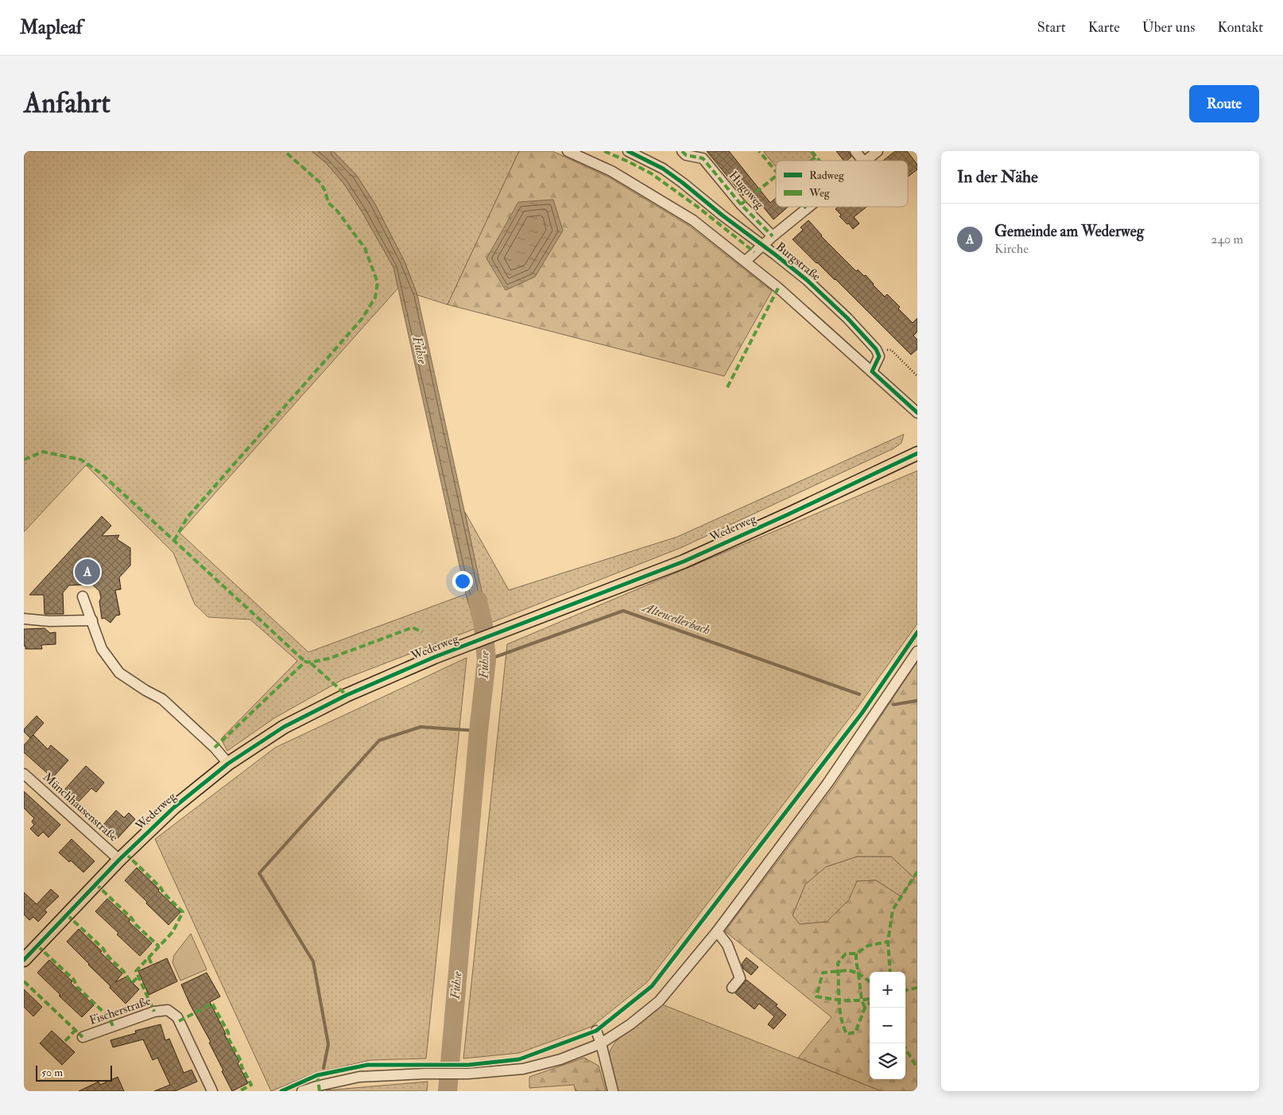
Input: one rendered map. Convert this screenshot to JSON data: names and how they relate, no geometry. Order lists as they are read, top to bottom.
{
  "streets": {
    "main road": ["Wederweg"],
    "street": [
      "Hugoweg",
      "Burgstraße",
      "Münchhausenstraße",
      "Fischerstraße"
    ]
  },
  "crossings": [
    ["Wederweg", "Münchhausenstraße"]
  ],
  "water": ["Fuhse", "Altencellerbach"],
  "legend": ["Radweg", "Weg"],
  "scale_bar": "50 m",
  "page": {
    "header": "Mapleaf",
    "nav": [
      "Start",
      "Karte",
      "Über uns",
      "Kontakt"
    ],
    "buttons": "Route",
    "title": "Anfahrt",
    "heading": "In der Nähe",
    "list": [
      {
        "mark": "A",
        "name": "Gemeinde am Wederweg",
        "note": "Kirche",
        "value": "240 m"
      }
    ],
    "pins": "A",
    "map_buttons": ["+", "−"],
    "scale": "50 m"
  }
}
